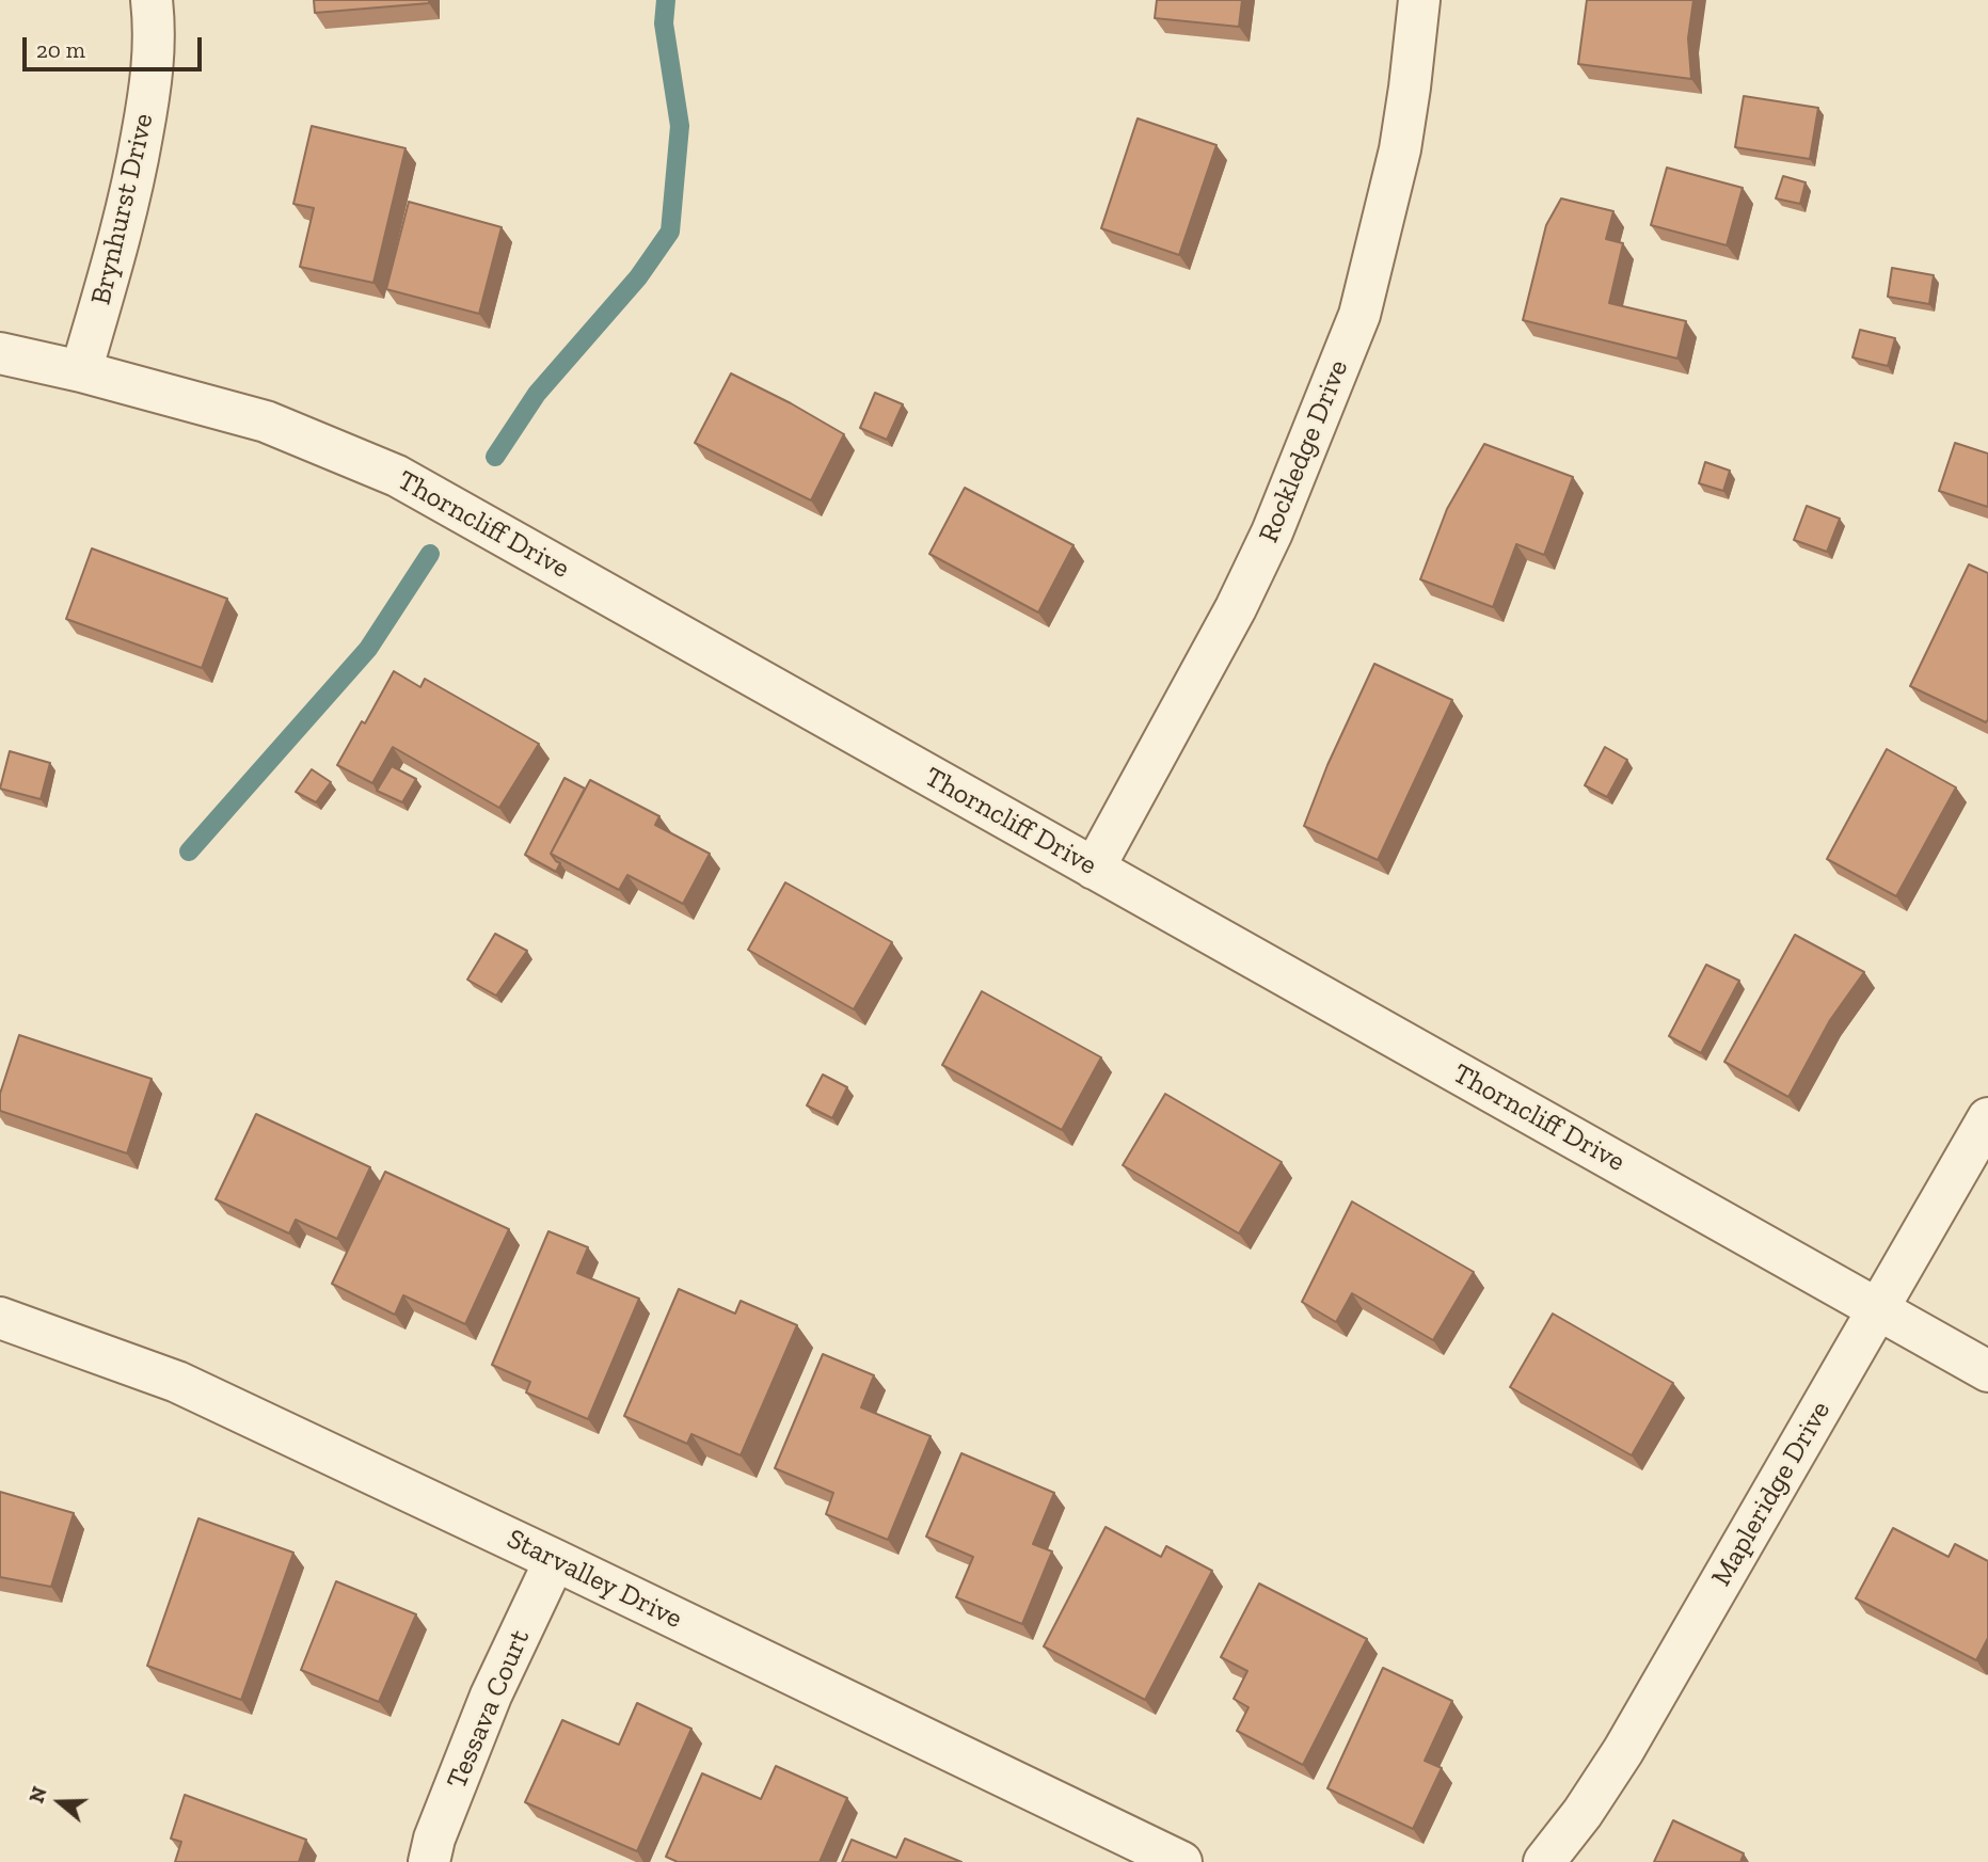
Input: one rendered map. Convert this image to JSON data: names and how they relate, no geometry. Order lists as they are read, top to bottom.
{
  "streets": {
    "street": [
      "Brynhurst Drive",
      "Rockledge Drive",
      "Thorncliff Drive",
      "Mapleridge Drive",
      "Starvalley Drive",
      "Tessava Court"
    ]
  },
  "crossings": [
    ["Brynhurst Drive", "Thorncliff Drive"],
    ["Rockledge Drive", "Thorncliff Drive"],
    ["Thorncliff Drive", "Mapleridge Drive"],
    ["Starvalley Drive", "Tessava Court"]
  ],
  "scale_bar": "20 m",
  "north": "left"
}
